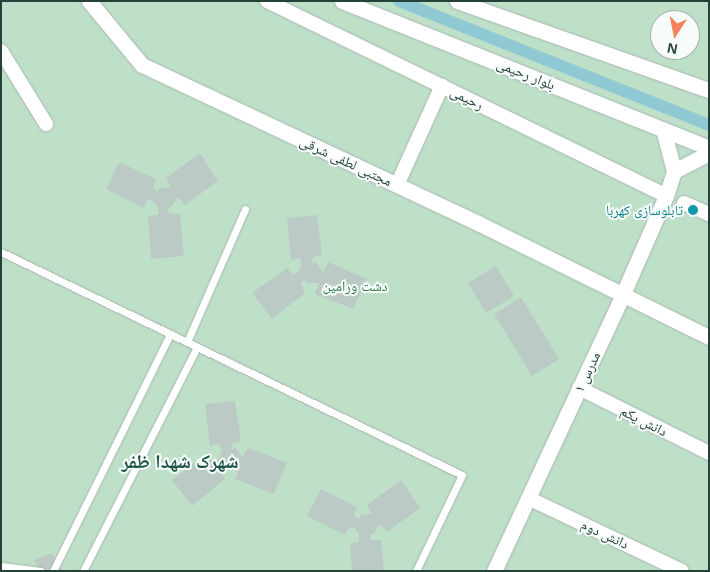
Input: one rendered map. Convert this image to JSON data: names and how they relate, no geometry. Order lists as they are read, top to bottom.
{
  "streets": {
    "street": [
      "بلوار رحیمی",
      "رحیمی",
      "مجتبی لطفی شرقی",
      "مدرس ۱",
      "دانش یکم",
      "دانش دوم"
    ]
  },
  "crossings": [
    ["رحیمی", "مدرس ۱"],
    ["مجتبی لطفی شرقی", "مدرس ۱"],
    ["مدرس ۱", "دانش یکم"],
    ["مدرس ۱", "دانش دوم"]
  ],
  "districts": ["شهرک شهدا ظفر"],
  "parks": ["دشت ورامین"],
  "places": ["تابلوسازی کهربا"],
  "north": "bottom"
}
